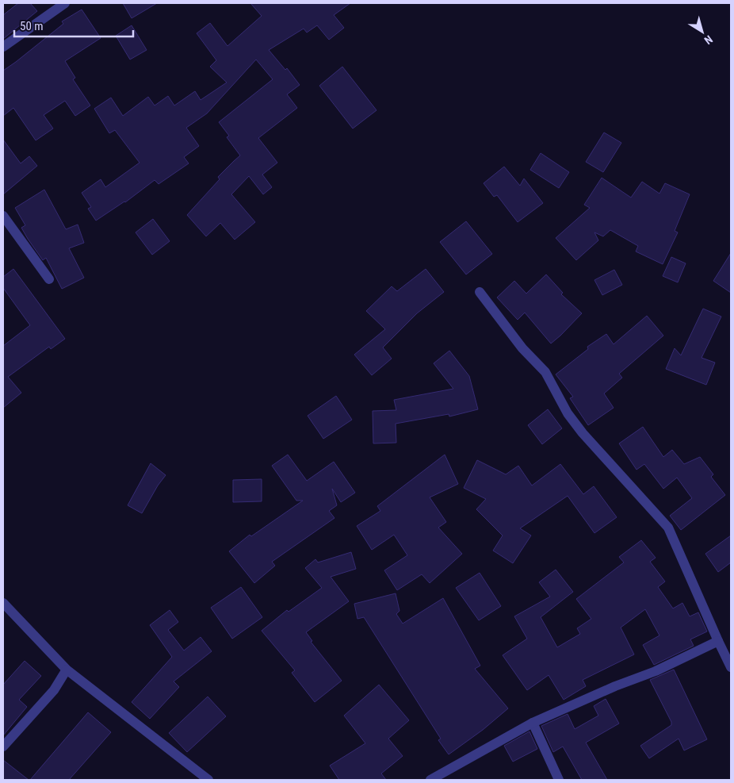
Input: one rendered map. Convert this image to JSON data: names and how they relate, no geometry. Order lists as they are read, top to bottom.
{
  "scale_bar": "50 m",
  "north": "bottom right"
}
